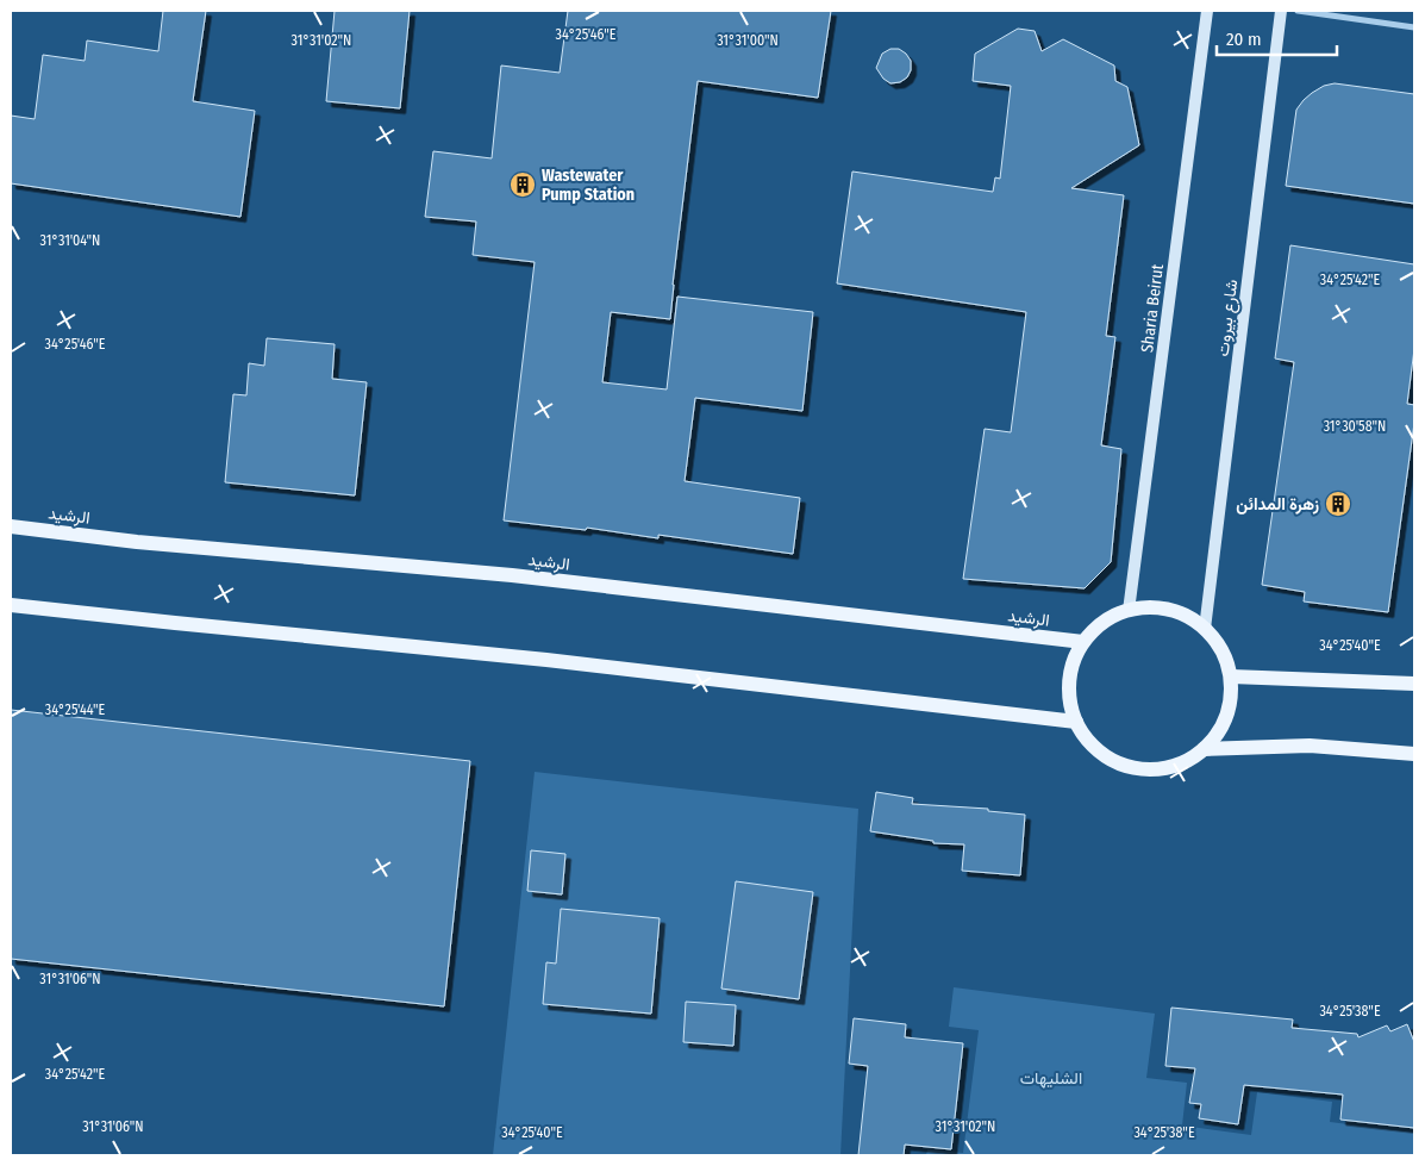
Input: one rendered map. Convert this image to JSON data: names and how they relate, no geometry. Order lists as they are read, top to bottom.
{
  "streets": {
    "main road": ["Sharia Beirut", "شارع بيروت", "الرشيد"]
  },
  "crossings": [
    ["Sharia Beirut", "شارع بيروت"],
    ["Sharia Beirut", "الرشيد"],
    ["شارع بيروت", "الرشيد"]
  ],
  "parks": ["الشليهات"],
  "places": {
    "building": ["Wastewater Pump Station", "زهرة المدائن"]
  },
  "scale_bar": "20 m",
  "coordinates": [
    "34°25'46\"E",
    "31°31'02\"N",
    "31°31'00\"N",
    "31°31'04\"N",
    "34°25'42\"E",
    "31°30'58\"N",
    "34°25'40\"E",
    "34°25'44\"E",
    "31°31'06\"N",
    "34°25'38\"E"
  ]
}
